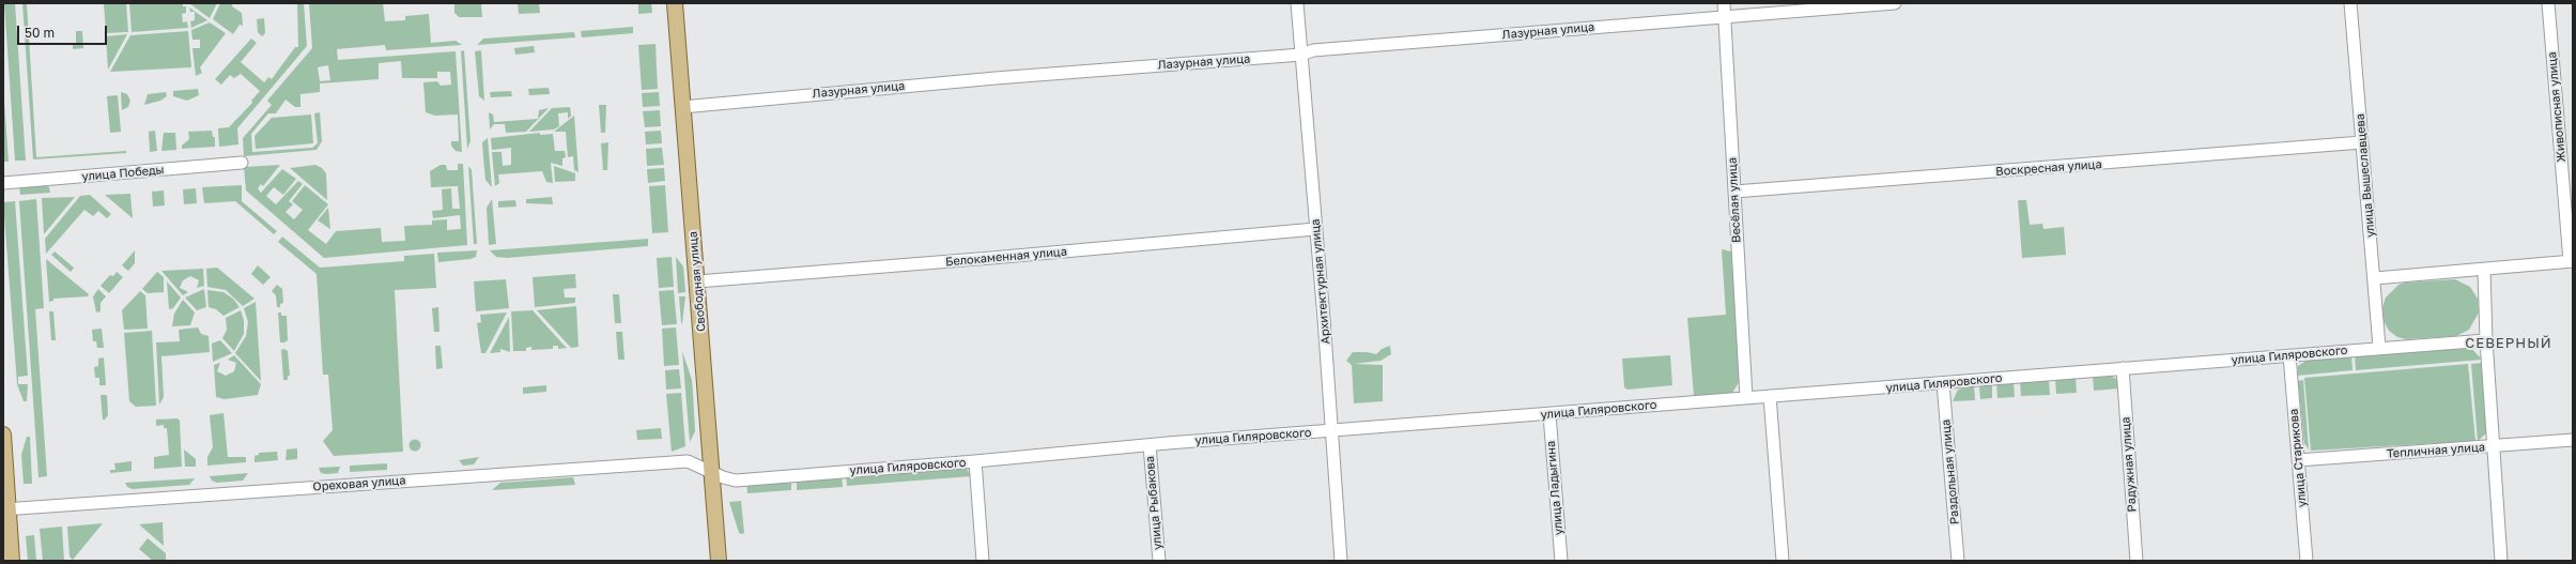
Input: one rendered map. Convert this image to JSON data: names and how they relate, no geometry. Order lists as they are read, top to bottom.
{
  "streets": {
    "main road": ["Свободная улица"],
    "street": [
      "Лазурная улица",
      "Живописная улица",
      "Воскресная улица",
      "улица Победы",
      "улица Вышеславцева",
      "Весёлая улица",
      "Белокаменная улица",
      "Архитектурная улица",
      "улица Гиляровского",
      "Тепличная улица",
      "улица Старикова",
      "Радужная улица",
      "Раздольная улица",
      "Ореховая улица",
      "улица Ладыгина",
      "улица Рыбакова"
    ]
  },
  "crossings": [
    ["Лазурная улица", "Весёлая улица"],
    ["Лазурная улица", "Свободная улица"],
    ["Лазурная улица", "Архитектурная улица"],
    ["Воскресная улица", "улица Вышеславцева"],
    ["Воскресная улица", "Весёлая улица"],
    ["улица Вышеславцева", "улица Гиляровского"],
    ["Весёлая улица", "улица Гиляровского"],
    ["Белокаменная улица", "Свободная улица"],
    ["Белокаменная улица", "Архитектурная улица"],
    ["Свободная улица", "улица Гиляровского"],
    ["Свободная улица", "Ореховая улица"],
    ["Архитектурная улица", "улица Гиляровского"],
    ["улица Гиляровского", "улица Старикова"],
    ["улица Гиляровского", "Радужная улица"],
    ["улица Гиляровского", "Раздольная улица"],
    ["улица Гиляровского", "Ореховая улица"],
    ["улица Гиляровского", "улица Ладыгина"],
    ["улица Гиляровского", "улица Рыбакова"],
    ["Тепличная улица", "улица Старикова"]
  ],
  "districts": ["СЕВЕРНЫЙ"],
  "scale_bar": "50 m"
}
